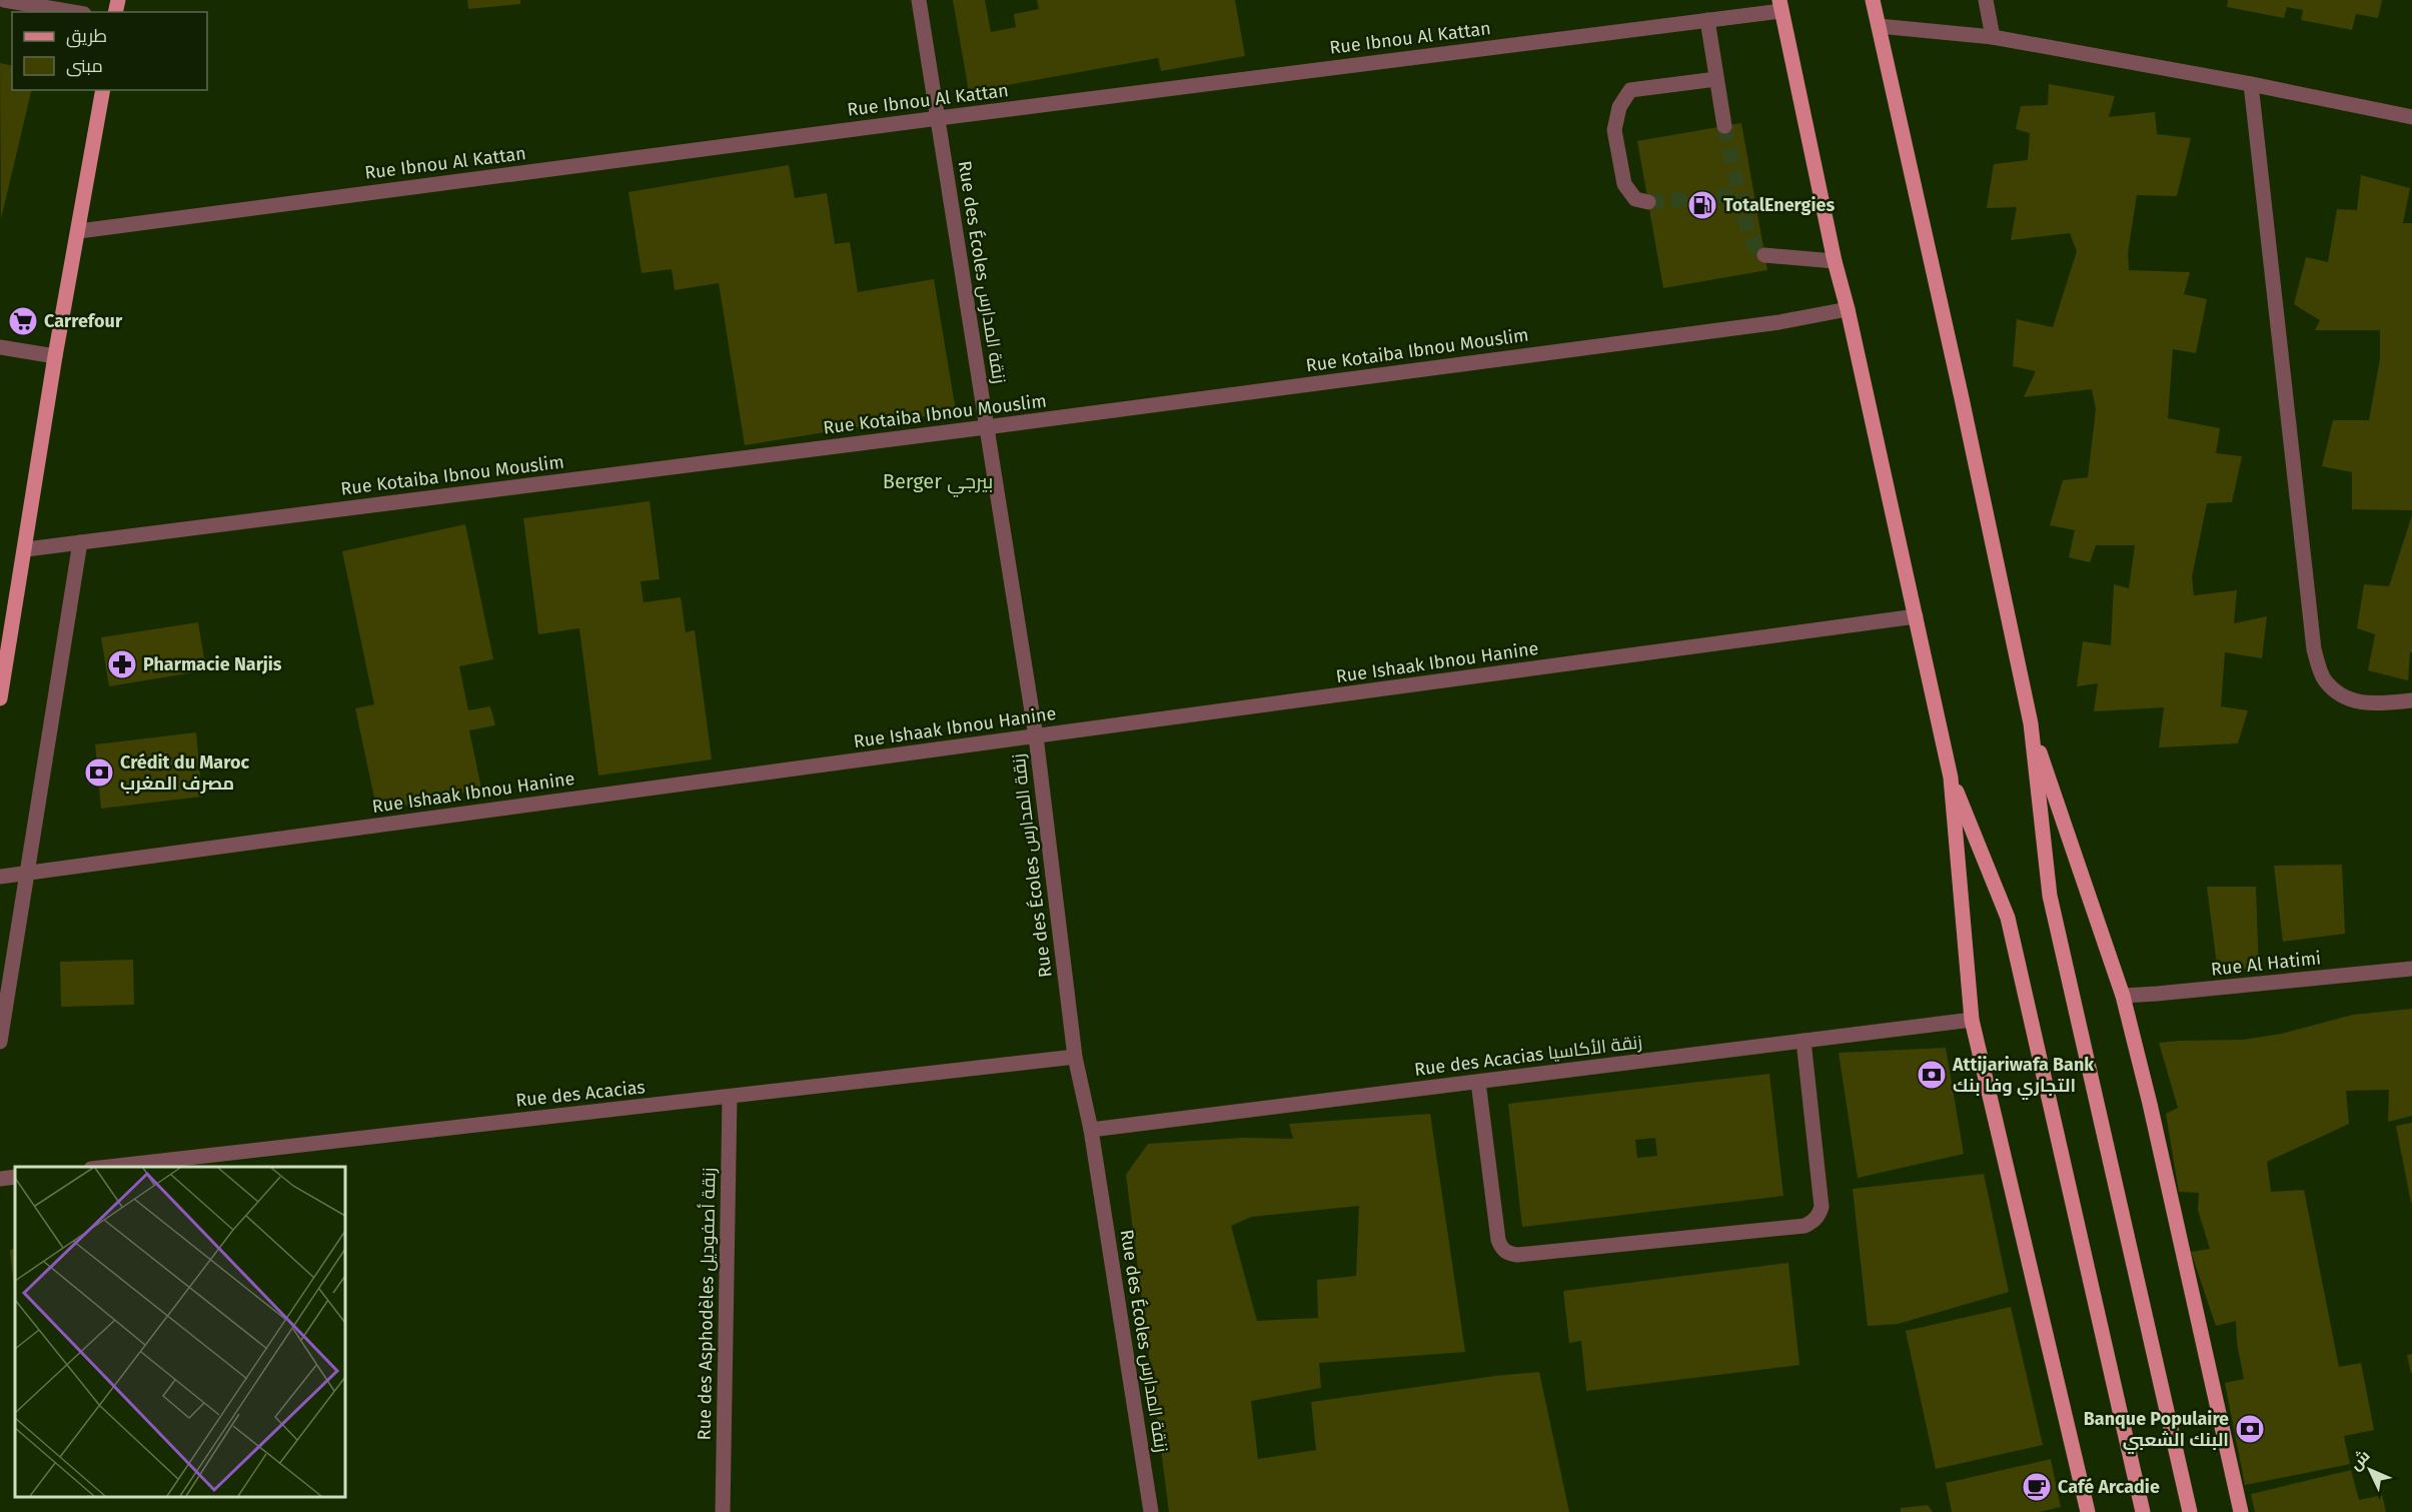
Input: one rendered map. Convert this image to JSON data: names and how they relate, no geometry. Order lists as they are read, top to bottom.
{
  "streets": {
    "street": [
      "Rue Ibnou Al Kattan",
      "Rue des Écoles زنقة المدارس",
      "Rue Kotaiba Ibnou Mouslim",
      "Rue Ishaak Ibnou Hanine",
      "Rue Al Hatimi",
      "Rue des Acacias زنقة الأكاسيا",
      "Rue des Acacias",
      "Rue des Asphodèles زنقة أصفوديل"
    ]
  },
  "crossings": [
    ["Rue Ibnou Al Kattan", "Rue des Écoles زنقة المدارس"],
    ["Rue des Écoles زنقة المدارس", "Rue Kotaiba Ibnou Mouslim"],
    ["Rue des Écoles زنقة المدارس", "Rue Ishaak Ibnou Hanine"],
    ["Rue des Écoles زنقة المدارس", "Rue des Acacias زنقة الأكاسيا"],
    ["Rue des Écoles زنقة المدارس", "Rue des Acacias"],
    ["Rue des Acacias", "Rue des Asphodèles زنقة أصفوديل"]
  ],
  "districts": ["Berger بيرجي"],
  "places": {
    "fuel station": ["TotalEnergies"],
    "supermarket": ["Carrefour"],
    "pharmacy": ["Pharmacie Narjis"],
    "bank": ["Crédit du Maroc مصرف المغرب", "Attijariwafa Bank التجاري وفا بنك", "Banque Populaire البنك الشعبي"],
    "cafe": ["Café Arcadie"]
  },
  "legend": ["طريق", "مبنى"],
  "north": "top left"
}
